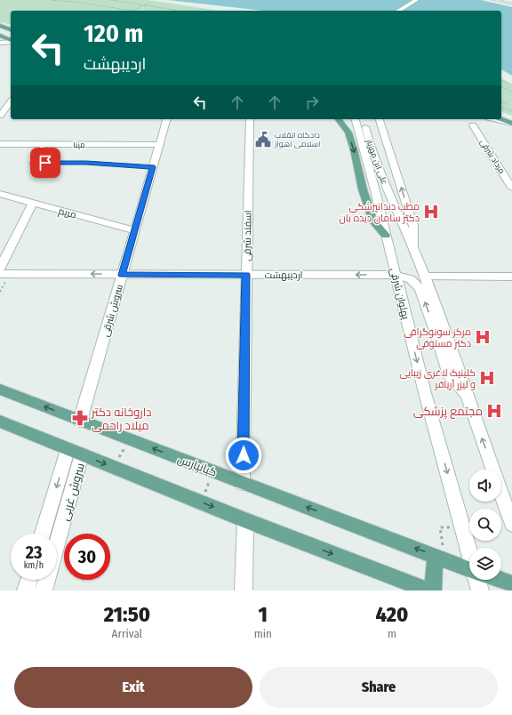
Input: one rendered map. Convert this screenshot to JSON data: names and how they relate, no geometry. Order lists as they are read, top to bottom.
{
  "streets": {
    "main road": ["کیانپارس"],
    "street": [
      "مینا",
      "مرداد شرقی",
      "علی ابن مهزیار",
      "مریم",
      "اسفند شرقی",
      "اردیبهشت",
      "پهلوان شرقی",
      "سروش شرقی",
      "سروش غربی"
    ]
  },
  "crossings": [
    ["مینا", "سروش شرقی"],
    ["مریم", "سروش شرقی"],
    ["اسفند شرقی", "اردیبهشت"],
    ["اسفند شرقی", "کیانپارس"],
    ["اردیبهشت", "پهلوان شرقی"],
    ["اردیبهشت", "سروش شرقی"],
    ["سروش شرقی", "کیانپارس"]
  ],
  "one_way": ["اردیبهشت"],
  "places": {
    "public building": ["دادگاه انقلاب اسلامی اهواز"],
    "hospital": [
      "مطب دندانپزشکی دکتر سامان دیده بان",
      "مرکز سونوگرافی دکتر مستوفی",
      "کلینیک لاغری زیبایی و لیزر آریافر",
      "مجتمع پزشکی"
    ],
    "pharmacy": ["داروخانه دکتر میلاد راحمی"]
  },
  "page": {
    "turn": ["120 m", "اردیبهشت"],
    "speed": "23 km/h",
    "limit": "30",
    "eta": [
      "21:50",
      "Arrival",
      "1",
      "min",
      "420",
      "m"
    ],
    "buttons": ["Exit", "Share"]
  }
}
